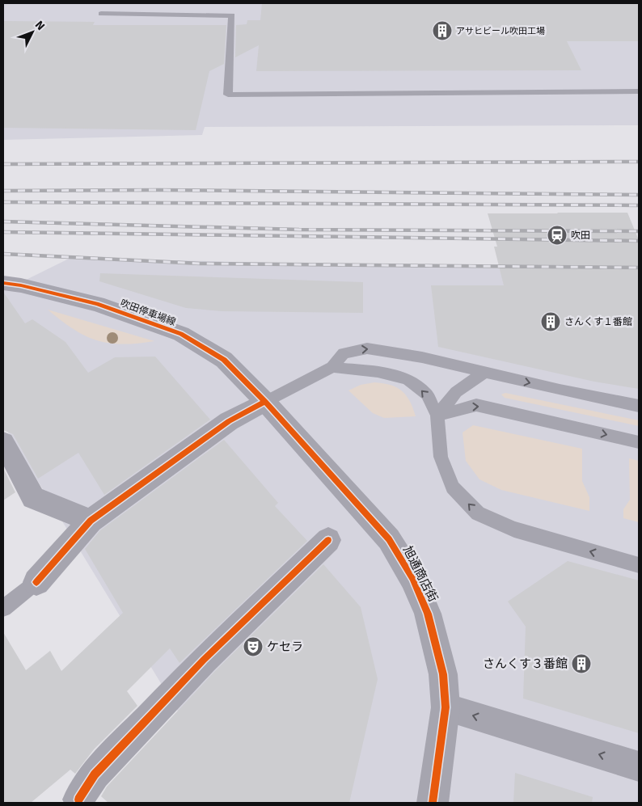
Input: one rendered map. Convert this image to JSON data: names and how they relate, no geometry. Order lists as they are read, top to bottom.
{
  "streets": {
    "street": ["吹田停車場線", "旭通商店街"]
  },
  "crossings": [
    ["吹田停車場線", "旭通商店街"]
  ],
  "places": {
    "building": ["アサヒビール吹田工場", "さんくす１番館", "さんくす３番館"],
    "station": ["吹田"],
    "theatre": ["ケセラ"]
  },
  "north": "top right"
}
